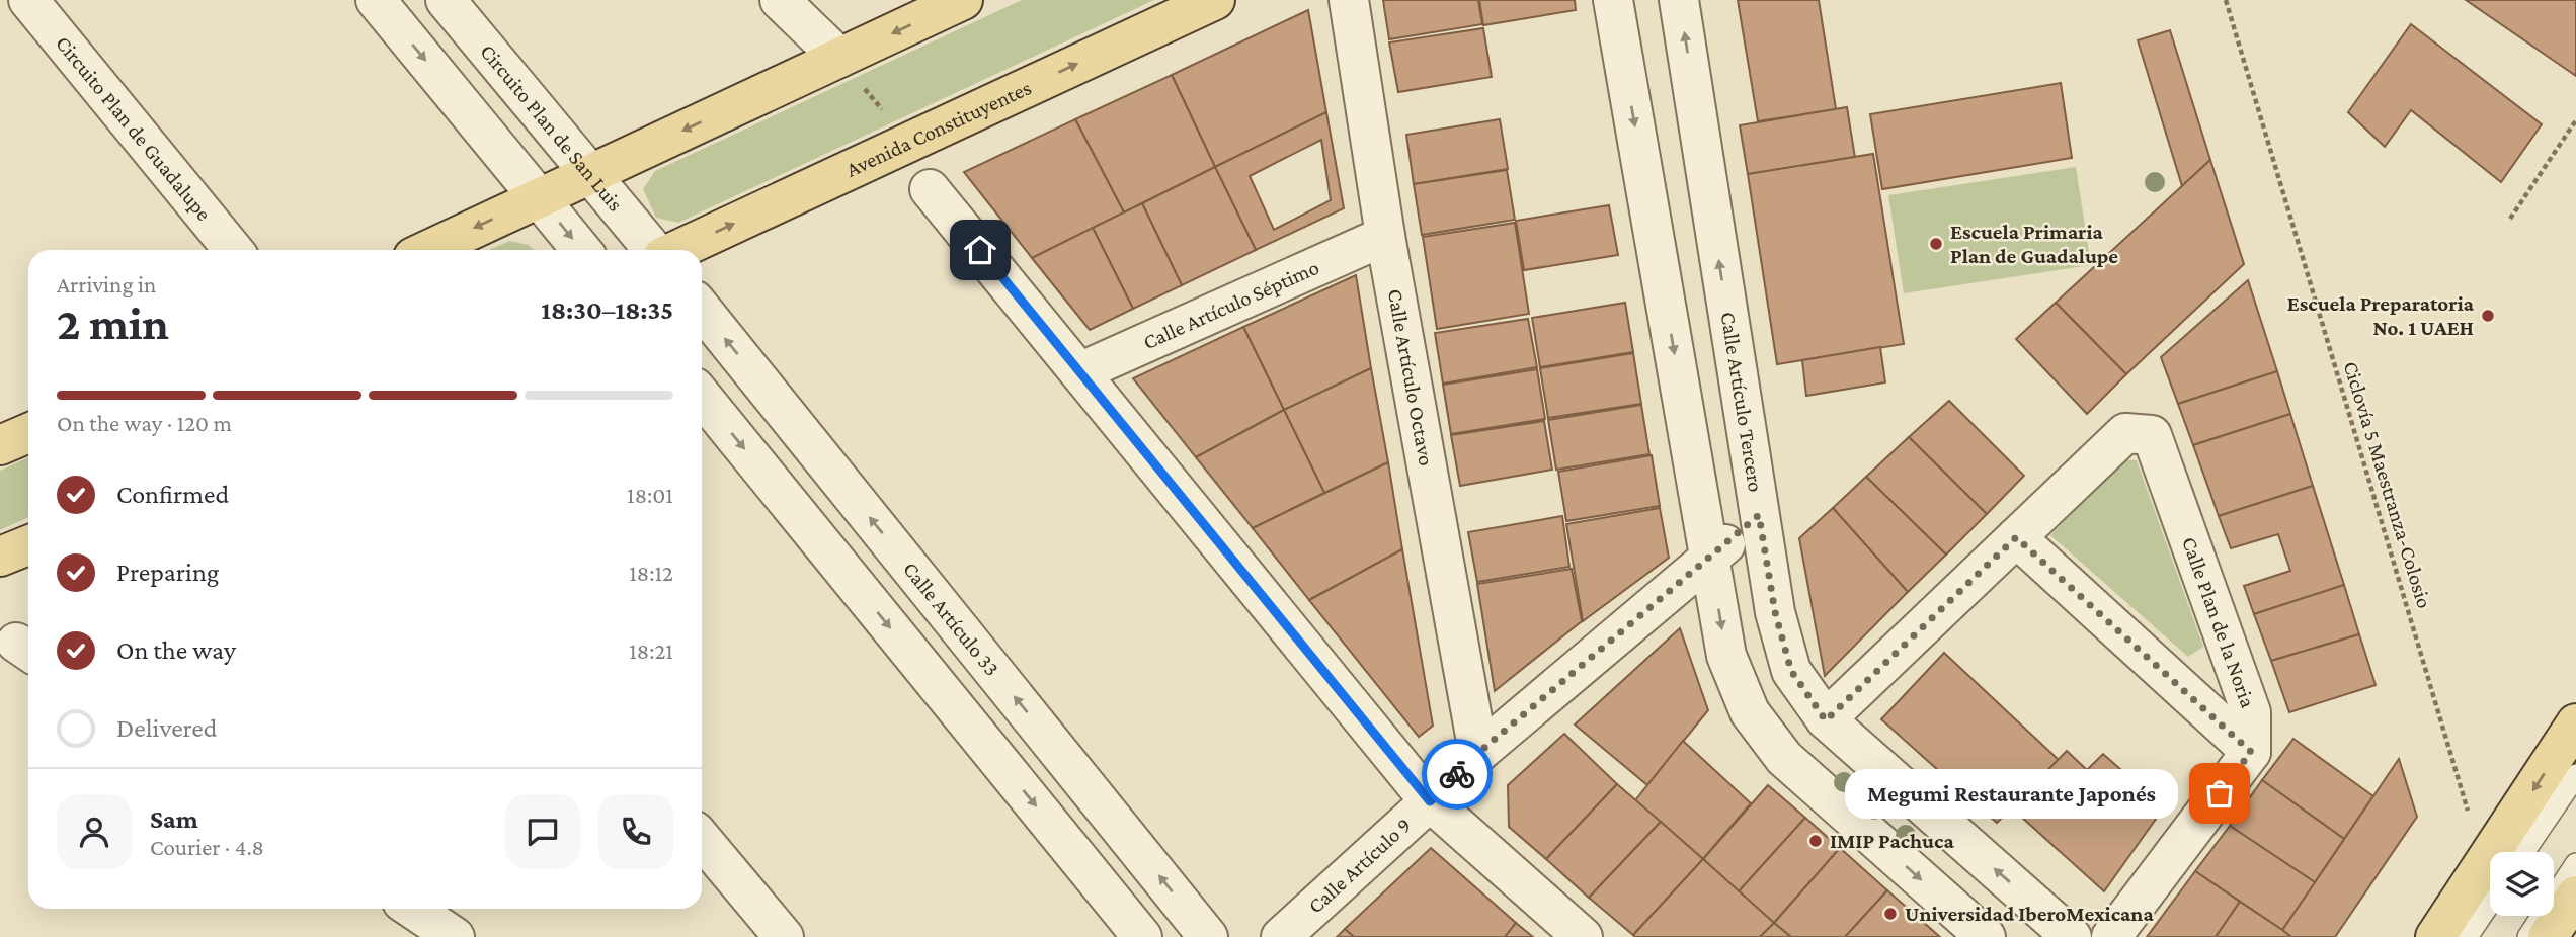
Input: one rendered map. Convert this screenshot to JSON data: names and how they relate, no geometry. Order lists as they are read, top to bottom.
{
  "streets": {
    "main road": ["Avenida Constituyentes"],
    "street": [
      "Circuito Plan de Guadalupe",
      "Circuito Plan de San Luis",
      "Calle Artículo Séptimo",
      "Calle Artículo Octavo",
      "Calle Artículo Tercero",
      "Calle Artículo 33",
      "Calle Plan de la Noria",
      "Calle Artículo 9"
    ],
    "path": ["Ciclovía 5 Maestranza-Colosio"]
  },
  "crossings": [
    ["Calle Artículo Séptimo", "Calle Artículo Octavo"],
    ["Calle Artículo Octavo", "Calle Artículo 9"],
    ["Calle Artículo Tercero", "Calle Artículo 9"]
  ],
  "places": [
    "Escuela Primaria Plan de Guadalupe",
    "Escuela Preparatoria No. 1 UAEH",
    "Megumi Restaurante Japonés",
    "IMIP Pachuca",
    "Universidad IberoMexicana"
  ],
  "page": {
    "heading": ["2 min", "Arriving in", "18:30–18:35"],
    "panel": ["Sam", "Courier · 4.8"],
    "bar": "On the way · 120 m",
    "list": [
      ["Confirmed", "18:01"],
      ["Preparing", "18:12"],
      ["On the way", "18:21"],
      "Delivered"
    ],
    "bubble": "Megumi Restaurante Japonés"
  }
}
